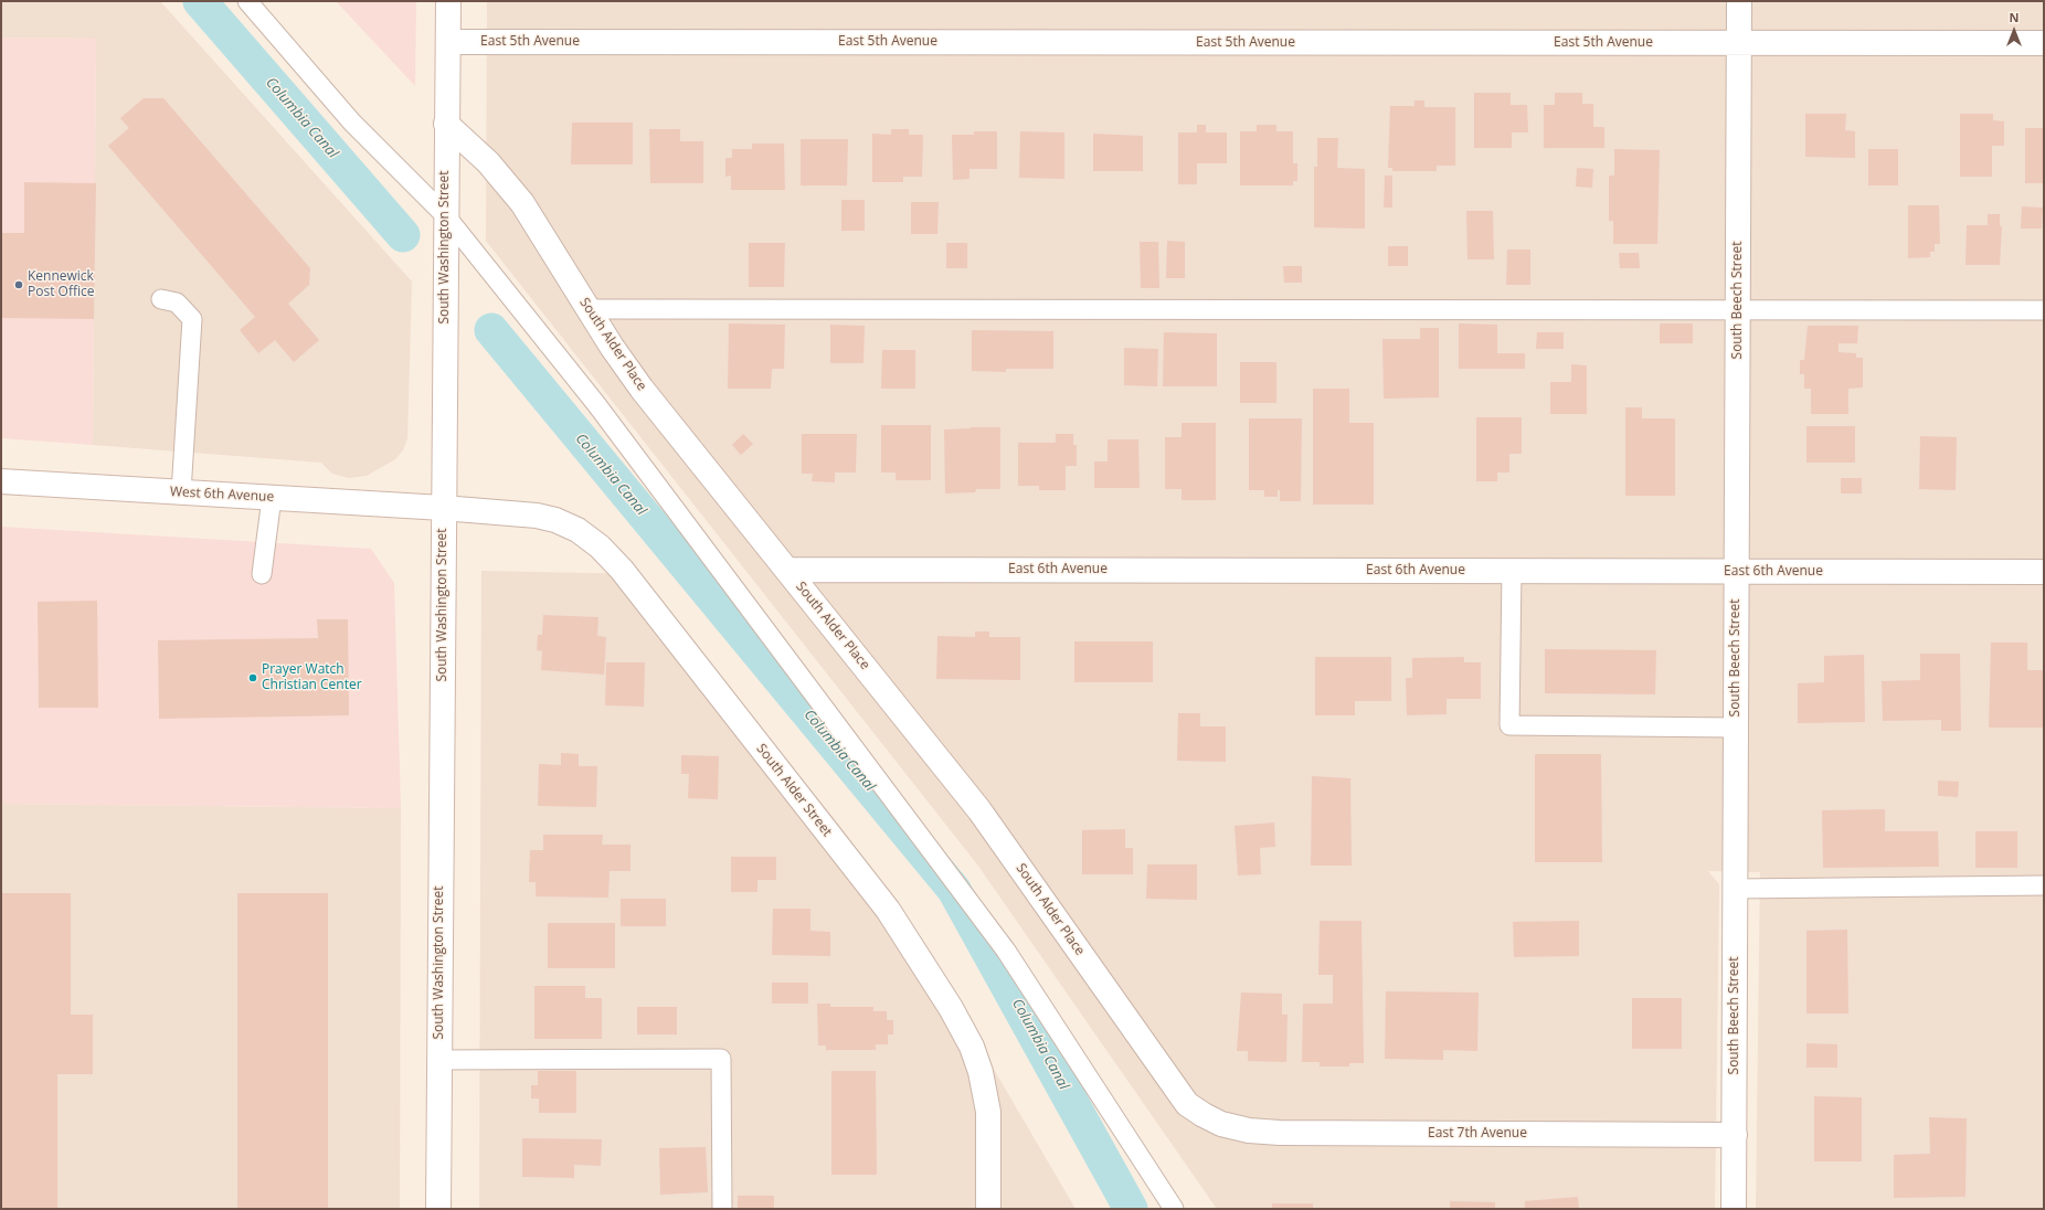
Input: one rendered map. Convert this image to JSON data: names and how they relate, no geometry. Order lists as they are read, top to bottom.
{
  "streets": {
    "street": [
      "East 5th Avenue",
      "South Washington Street",
      "South Beech Street",
      "South Alder Place",
      "West 6th Avenue",
      "East 6th Avenue",
      "South Alder Street",
      "East 7th Avenue"
    ]
  },
  "crossings": [
    ["East 5th Avenue", "South Washington Street"],
    ["East 5th Avenue", "South Beech Street"],
    ["South Washington Street", "South Alder Place"],
    ["South Washington Street", "West 6th Avenue"],
    ["South Washington Street", "South Alder Street"],
    ["South Beech Street", "East 6th Avenue"],
    ["South Beech Street", "East 7th Avenue"],
    ["South Alder Place", "East 6th Avenue"],
    ["South Alder Place", "East 7th Avenue"],
    ["West 6th Avenue", "South Alder Street"]
  ],
  "water": ["Columbia Canal"],
  "places": ["Kennewick Post Office", "Prayer Watch Christian Center"],
  "north": "top"
}
